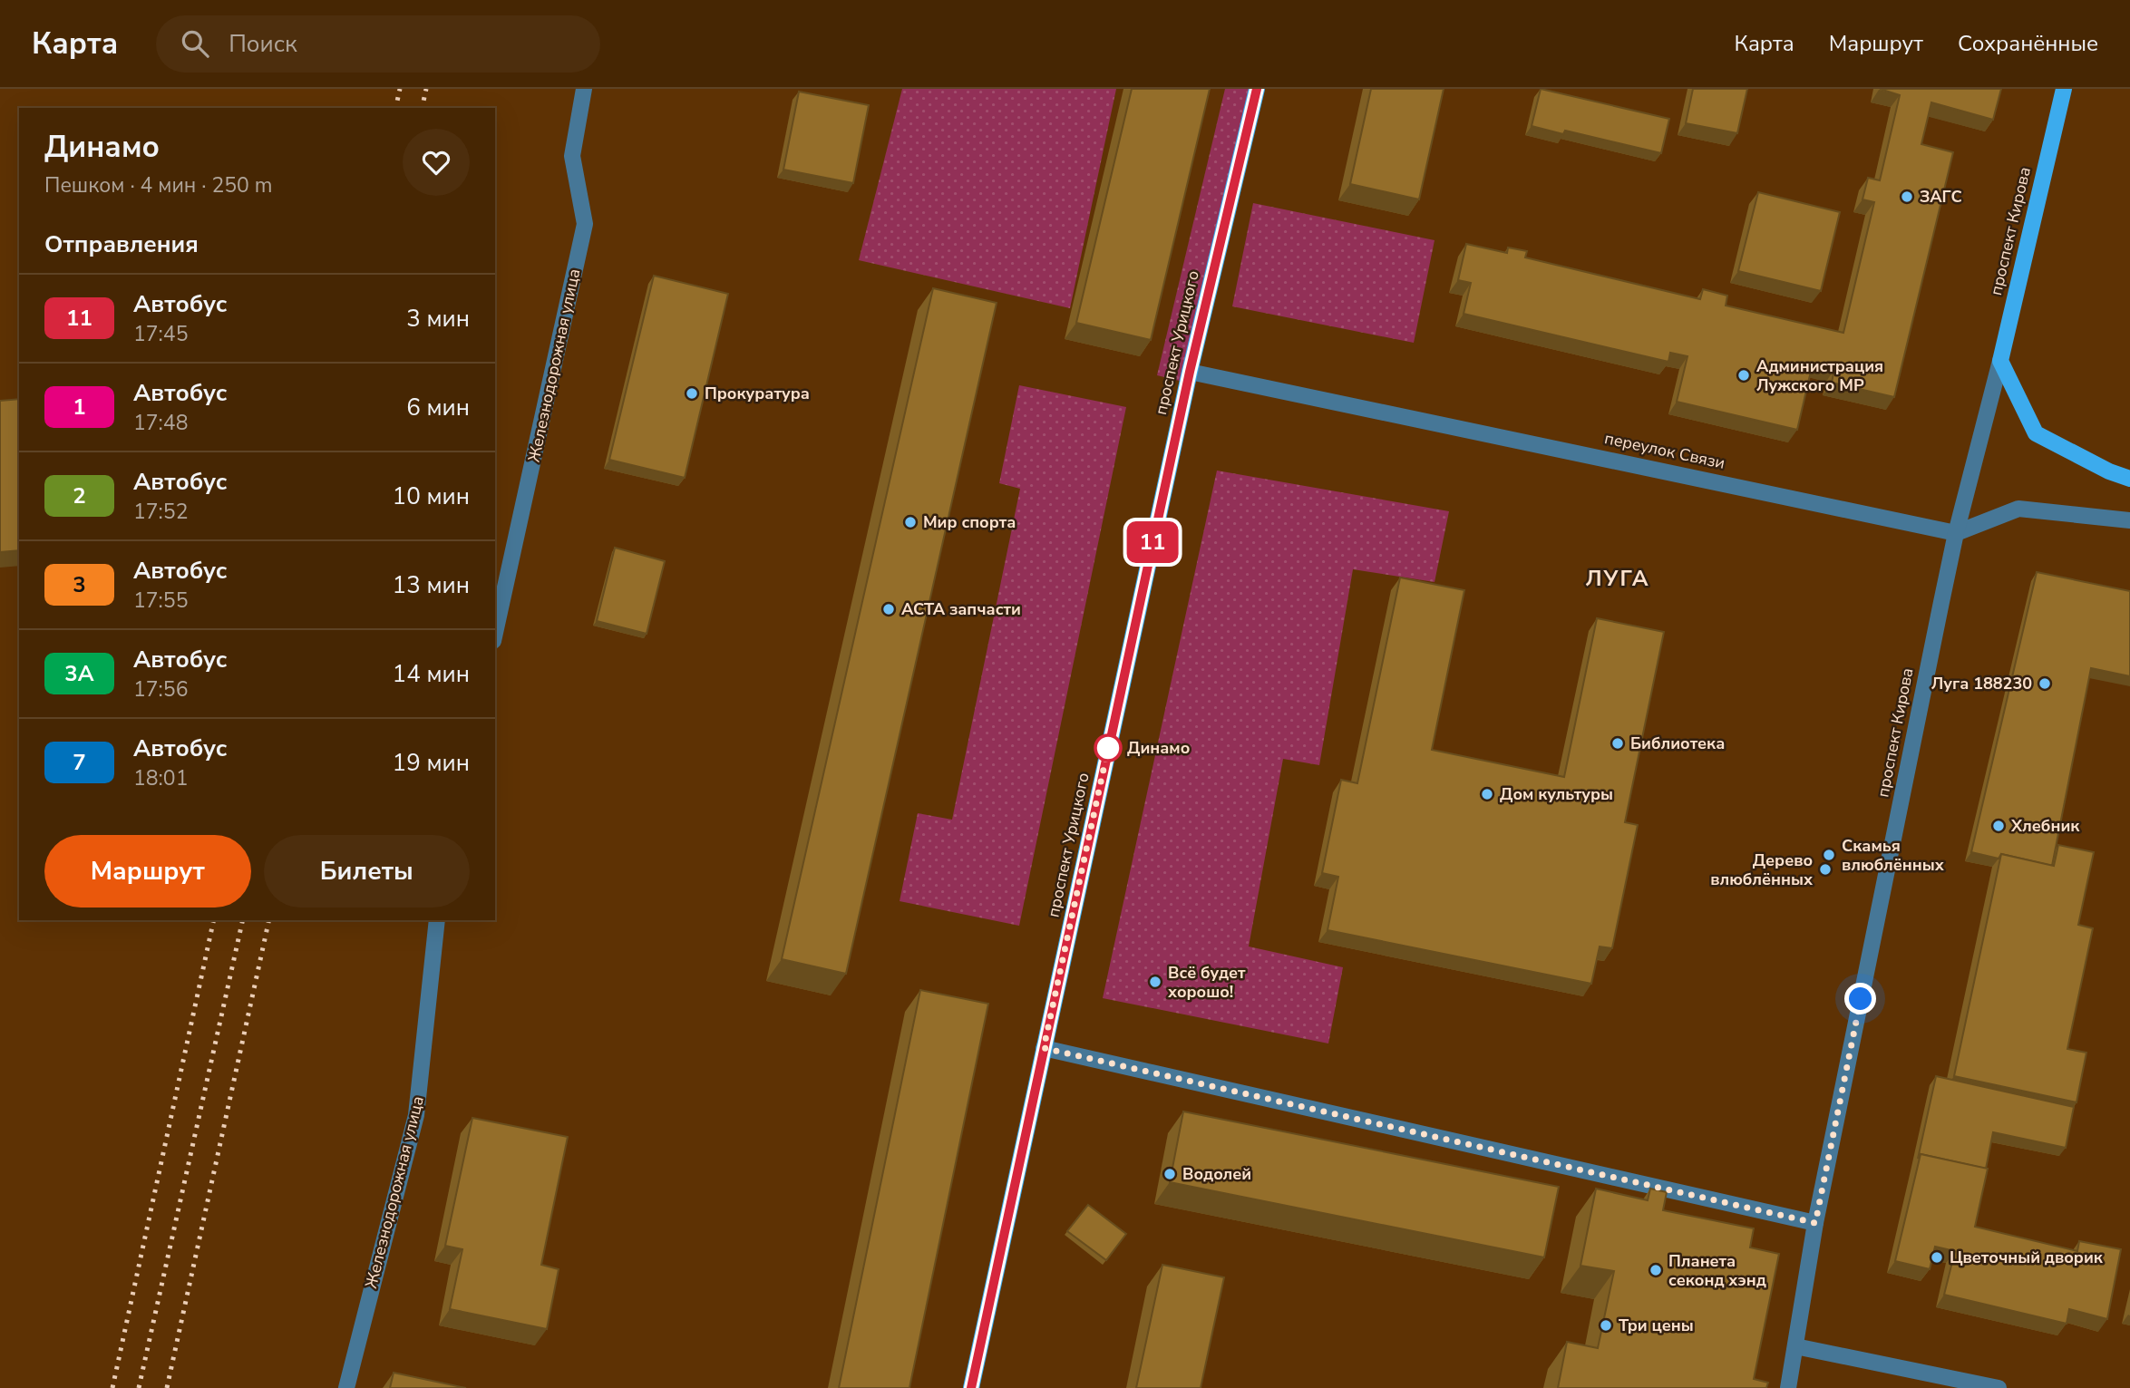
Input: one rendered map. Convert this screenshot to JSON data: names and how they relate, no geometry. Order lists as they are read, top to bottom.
{
  "streets": {
    "main road": ["проспект Кирова", "проспект Урицкого"],
    "street": ["Железнодорожная улица", "переулок Связи"]
  },
  "crossings": [
    ["проспект Кирова", "переулок Связи"],
    ["проспект Урицкого", "переулок Связи"]
  ],
  "districts": ["ЛУГА"],
  "places": [
    "ЗАГС",
    "Администрация Лужского МР",
    "Прокуратура",
    "Мир спорта",
    "АСТА запчасти",
    "Луга 188230",
    "Библиотека",
    "Динамо",
    "Дом культуры",
    "Хлебник",
    "Скамья влюблённых",
    "Дерево влюблённых",
    "Всё будет хорошо!",
    "Водолей",
    "Цветочный дворик",
    "Планета секонд хэнд",
    "Три цены"
  ],
  "lines": ["bus line 11"],
  "page": {
    "header": "Карта",
    "search": "Поиск",
    "nav": ["Карта", "Маршрут", "Сохранённые"],
    "on_map": "11",
    "heading": [
      ["Динамо", "Пешком · 4 мин · 250 m"],
      "Отправления"
    ],
    "list": [
      {
        "mark": "11",
        "name": "Автобус",
        "note": "17:45",
        "value": "3 мин"
      },
      {
        "mark": "1",
        "name": "Автобус",
        "note": "17:48",
        "value": "6 мин"
      },
      {
        "mark": "2",
        "name": "Автобус",
        "note": "17:52",
        "value": "10 мин"
      },
      {
        "mark": "3",
        "name": "Автобус",
        "note": "17:55",
        "value": "13 мин"
      },
      {
        "mark": "3А",
        "name": "Автобус",
        "note": "17:56",
        "value": "14 мин"
      },
      {
        "mark": "7",
        "name": "Автобус",
        "note": "18:01",
        "value": "19 мин"
      }
    ],
    "buttons": ["Маршрут", "Билеты"]
  }
}
